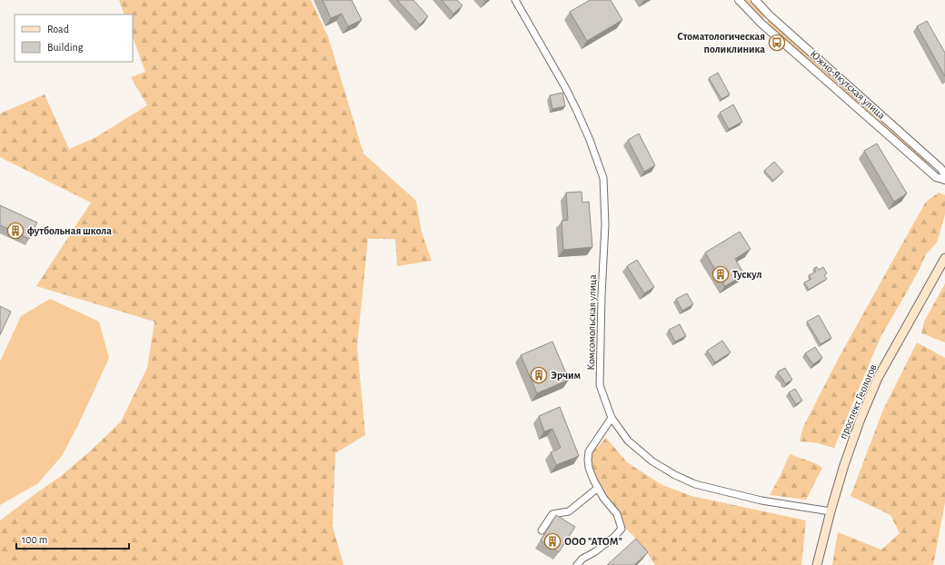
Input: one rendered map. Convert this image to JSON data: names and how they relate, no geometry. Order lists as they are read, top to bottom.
{
  "streets": {
    "main road": ["проспект Геологов"],
    "street": ["Южно-Якутская улица", "Комсомольская улица"]
  },
  "crossings": [
    ["Комсомольская улица", "проспект Геологов"]
  ],
  "places": {
    "bus stop": ["Стоматологическая поликлиника"],
    "building": [
      "футбольная школа",
      "Тускул",
      "Эрчим",
      "ООО \"АТОМ\""
    ]
  },
  "legend": ["Road", "Building"],
  "scale_bar": "100 m"
}
